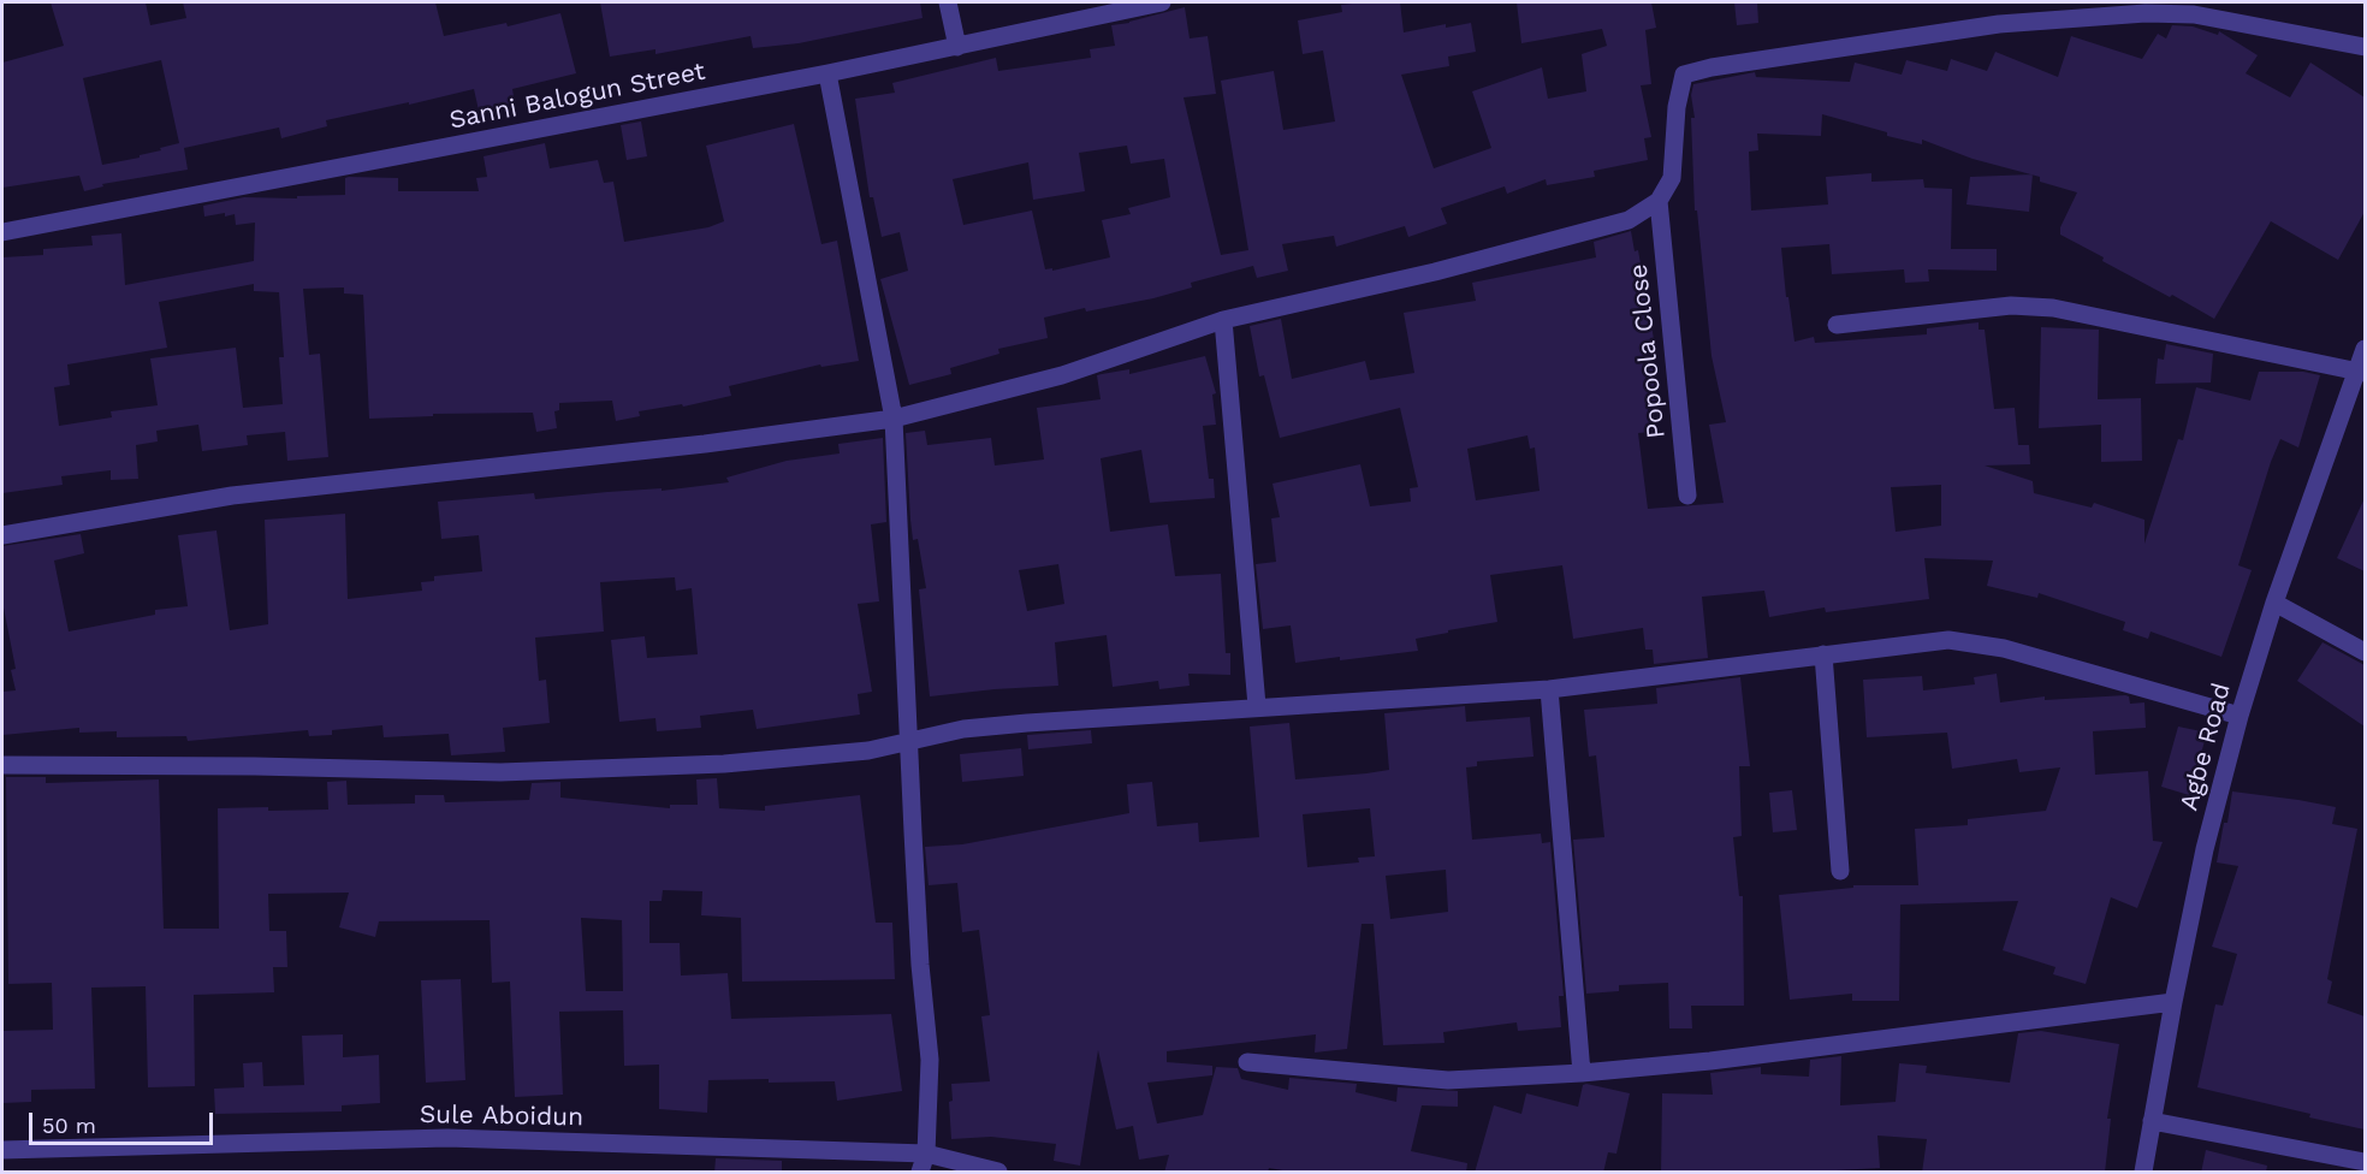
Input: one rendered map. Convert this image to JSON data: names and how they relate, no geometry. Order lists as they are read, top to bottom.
{
  "streets": {
    "street": [
      "Sanni Balogun Street",
      "Popoola Close",
      "Agbe Road",
      "Sule Aboidun"
    ]
  },
  "scale_bar": "50 m"
}
